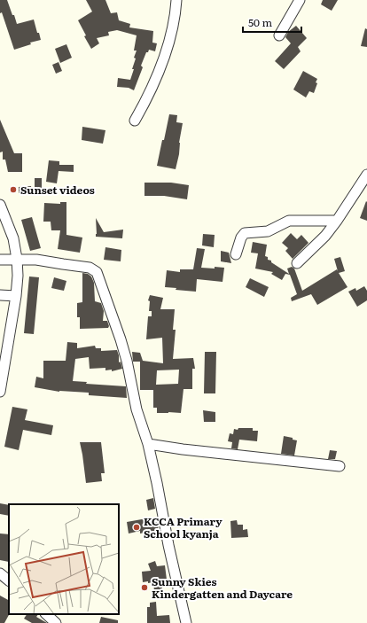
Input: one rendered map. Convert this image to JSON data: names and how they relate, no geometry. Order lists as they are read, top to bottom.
{
  "places": ["Sunset videos", "KCCA Primary School kyanja", "Sunny Skies Kindergatten and Daycare"],
  "scale_bar": "50 m"
}
